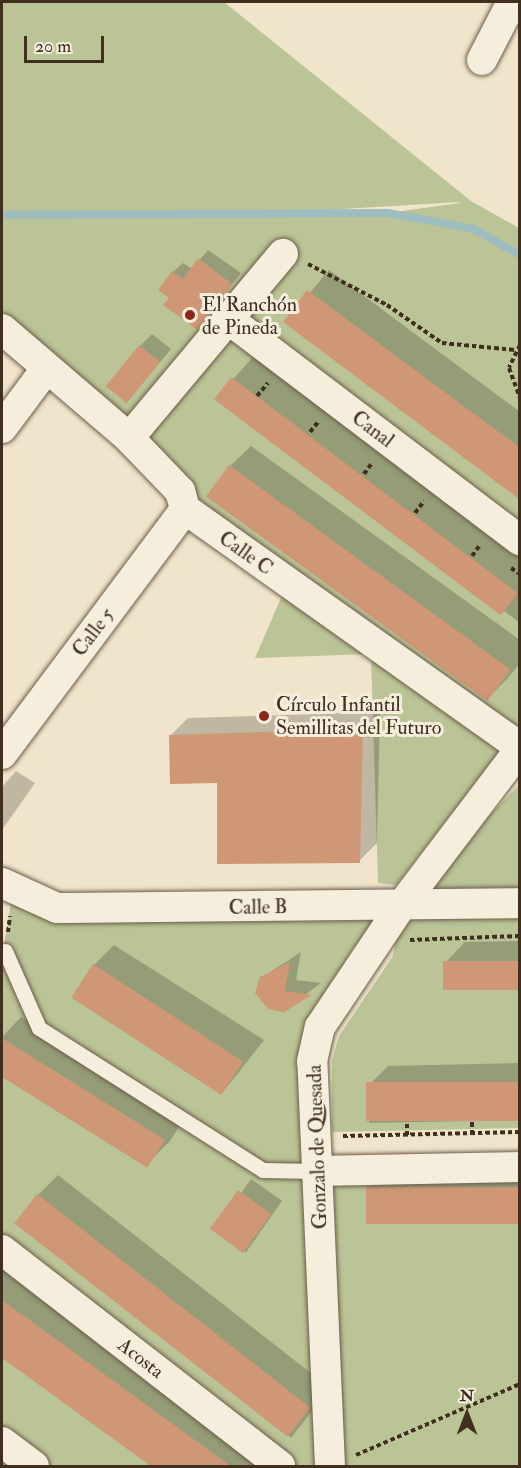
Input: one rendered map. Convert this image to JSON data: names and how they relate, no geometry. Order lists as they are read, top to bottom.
{
  "streets": {
    "street": [
      "Canal",
      "Calle C",
      "Calle 5",
      "Calle B",
      "Gonzalo de Quesada",
      "Acosta"
    ]
  },
  "crossings": [
    ["Calle C", "Calle 5"],
    ["Calle C", "Gonzalo de Quesada"],
    ["Calle B", "Gonzalo de Quesada"]
  ],
  "places": ["El Ranchón de Pineda", "Círculo Infantil Semillitas del Futuro"],
  "scale_bar": "20 m",
  "north": "top"
}
